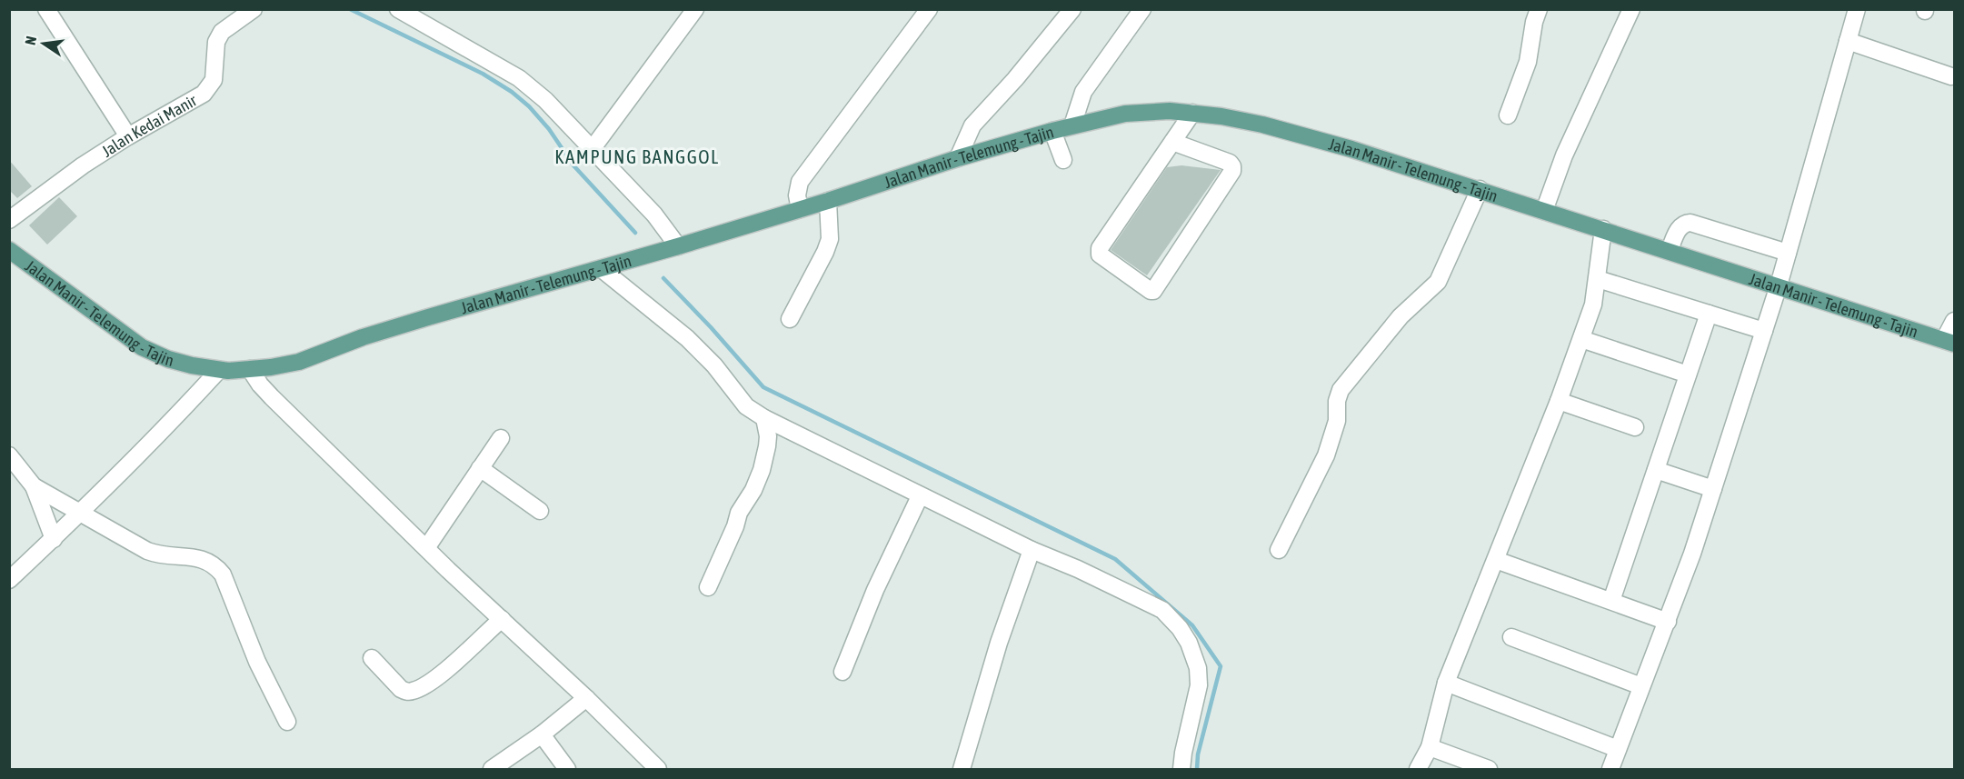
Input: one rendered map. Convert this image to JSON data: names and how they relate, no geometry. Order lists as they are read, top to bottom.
{
  "streets": {
    "main road": ["Jalan Manir - Telemung - Tajin"],
    "street": ["Jalan Kedai Manir"]
  },
  "districts": ["KAMPUNG BANGGOL"],
  "north": "left"
}
